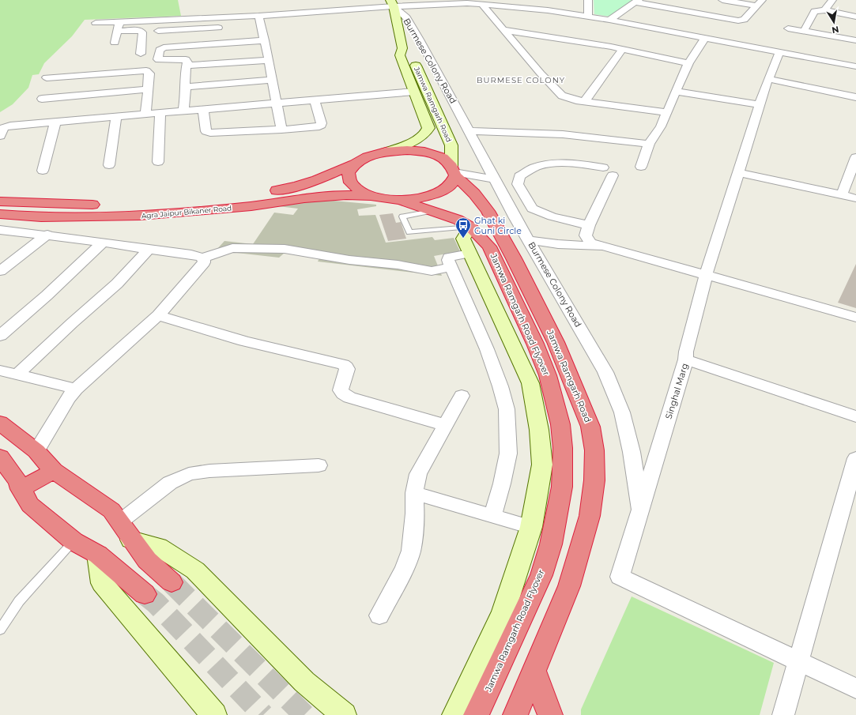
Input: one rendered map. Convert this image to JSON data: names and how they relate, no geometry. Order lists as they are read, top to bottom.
{
  "streets": {
    "highway": ["Jamwa Ramgarh Road", "Agra Jaipur Bikaner Road", "Jamwa Ramgarh Road Flyover"],
    "street": ["Burmese Colony Road", "Singhal Marg"]
  },
  "crossings": [
    ["Burmese Colony Road", "Jamwa Ramgarh Road"],
    ["Burmese Colony Road", "Singhal Marg"],
    ["Jamwa Ramgarh Road", "Agra Jaipur Bikaner Road"]
  ],
  "districts": ["BURMESE COLONY"],
  "places": {
    "bus stop": ["Ghat ki Guni Circle"]
  },
  "north": "bottom"
}
